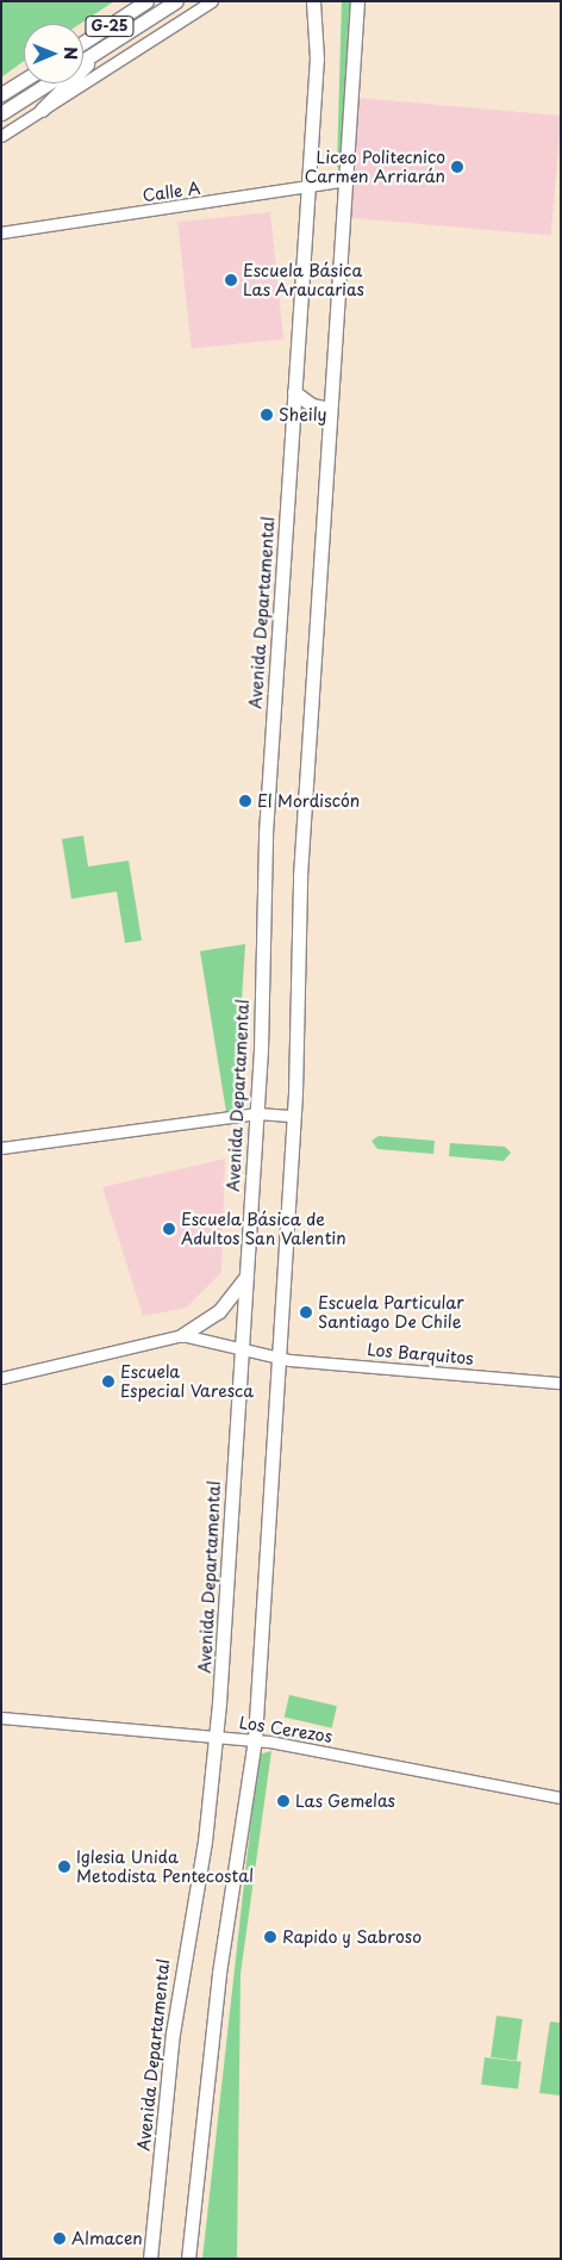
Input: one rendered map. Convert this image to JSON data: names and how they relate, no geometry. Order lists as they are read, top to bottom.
{
  "streets": {
    "main road": ["G-25", "Avenida Departamental"],
    "street": ["Calle A", "Los Barquitos", "Los Cerezos"]
  },
  "crossings": [
    ["Calle A", "Avenida Departamental"],
    ["Avenida Departamental", "Los Barquitos"],
    ["Avenida Departamental", "Los Cerezos"]
  ],
  "places": [
    "Liceo Politecnico Carmen Arriarán",
    "Escuela Básica Las Araucarias",
    "Sheily",
    "El Mordiscón",
    "Escuela Básica de Adultos San Valentin",
    "Escuela Particular Santiago De Chile",
    "Escuela Especial Varesca",
    "Las Gemelas",
    "Iglesia Unida Metodista Pentecostal",
    "Rapido y Sabroso",
    "Almacen"
  ],
  "north": "right"
}
